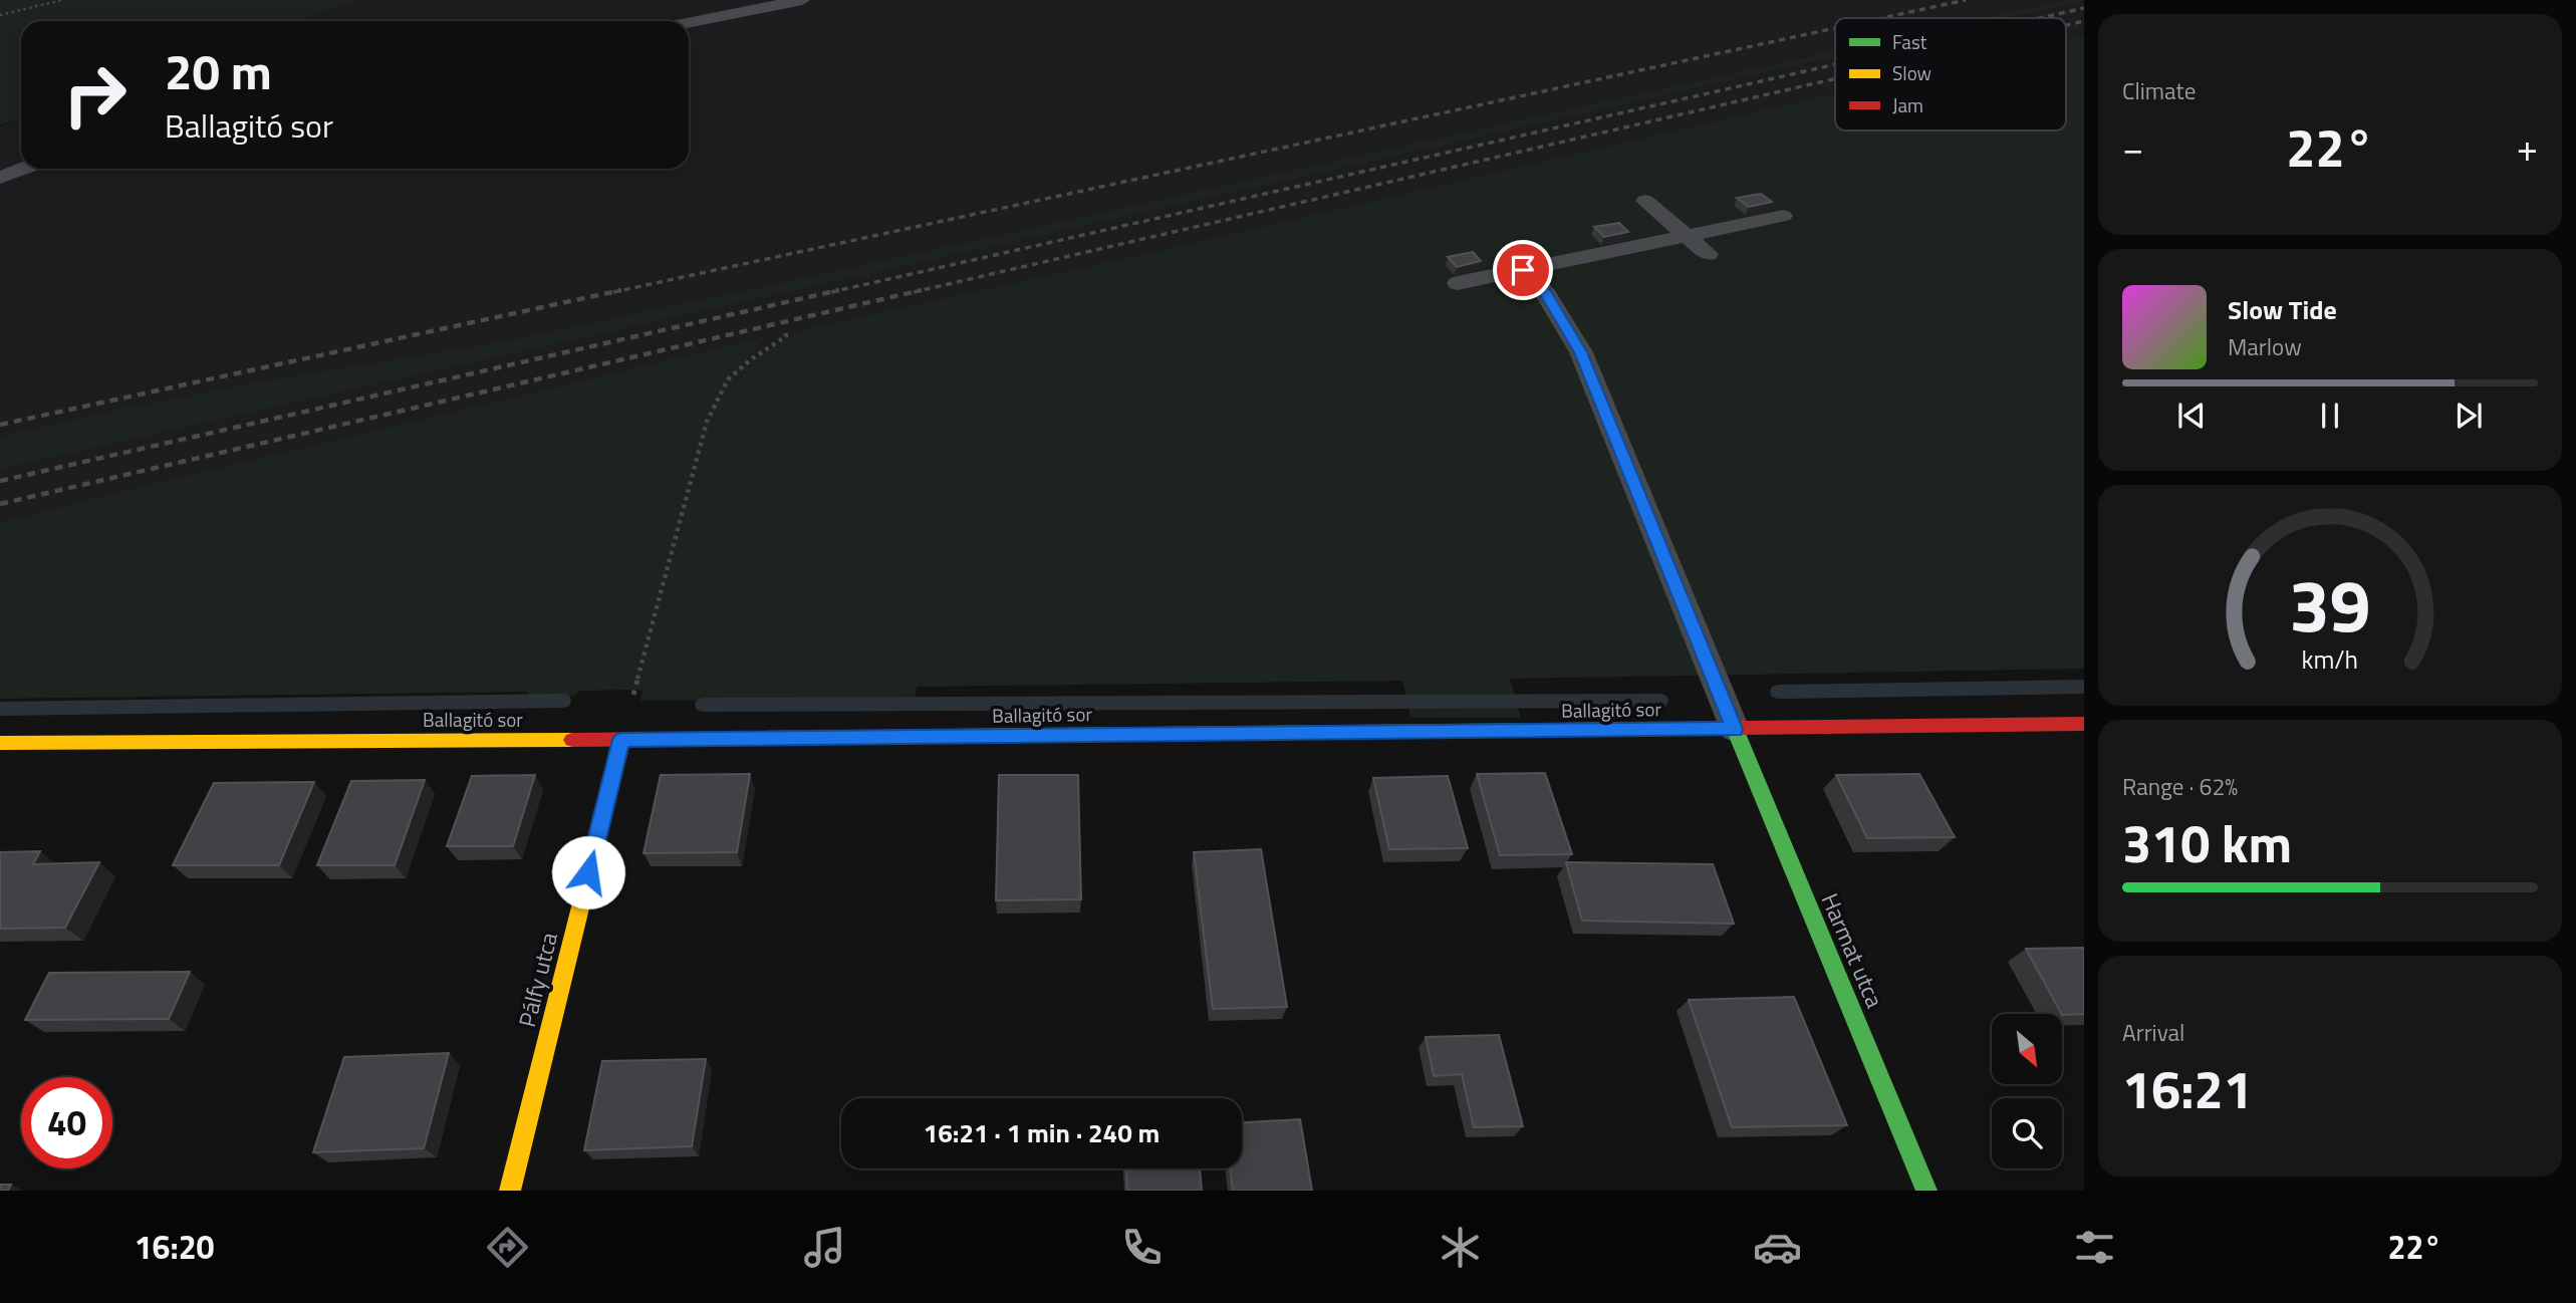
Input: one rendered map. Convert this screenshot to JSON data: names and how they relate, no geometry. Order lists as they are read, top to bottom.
{
  "streets": {
    "street": ["Ballagitó sor", "Harmat utca", "Pálfy utca"]
  },
  "crossings": [
    ["Ballagitó sor", "Harmat utca"],
    ["Ballagitó sor", "Pálfy utca"]
  ],
  "legend": ["Fast", "Slow", "Jam"],
  "north": "bottom right",
  "page": {
    "tile": [
      "Climate",
      ["Range · 62%", "310 km"],
      ["Arrival", "16:21"]
    ],
    "turn": ["20 m", "Ballagitó sor"],
    "heat": ["−", "22°", "+"],
    "song": ["Slow Tide", "Marlow"],
    "limit": "40",
    "trip": "16:21 · 1 min · 240 m",
    "tabs": ["16:20", "22°"],
    "gauge": ["39", "km/h"]
  }
}
